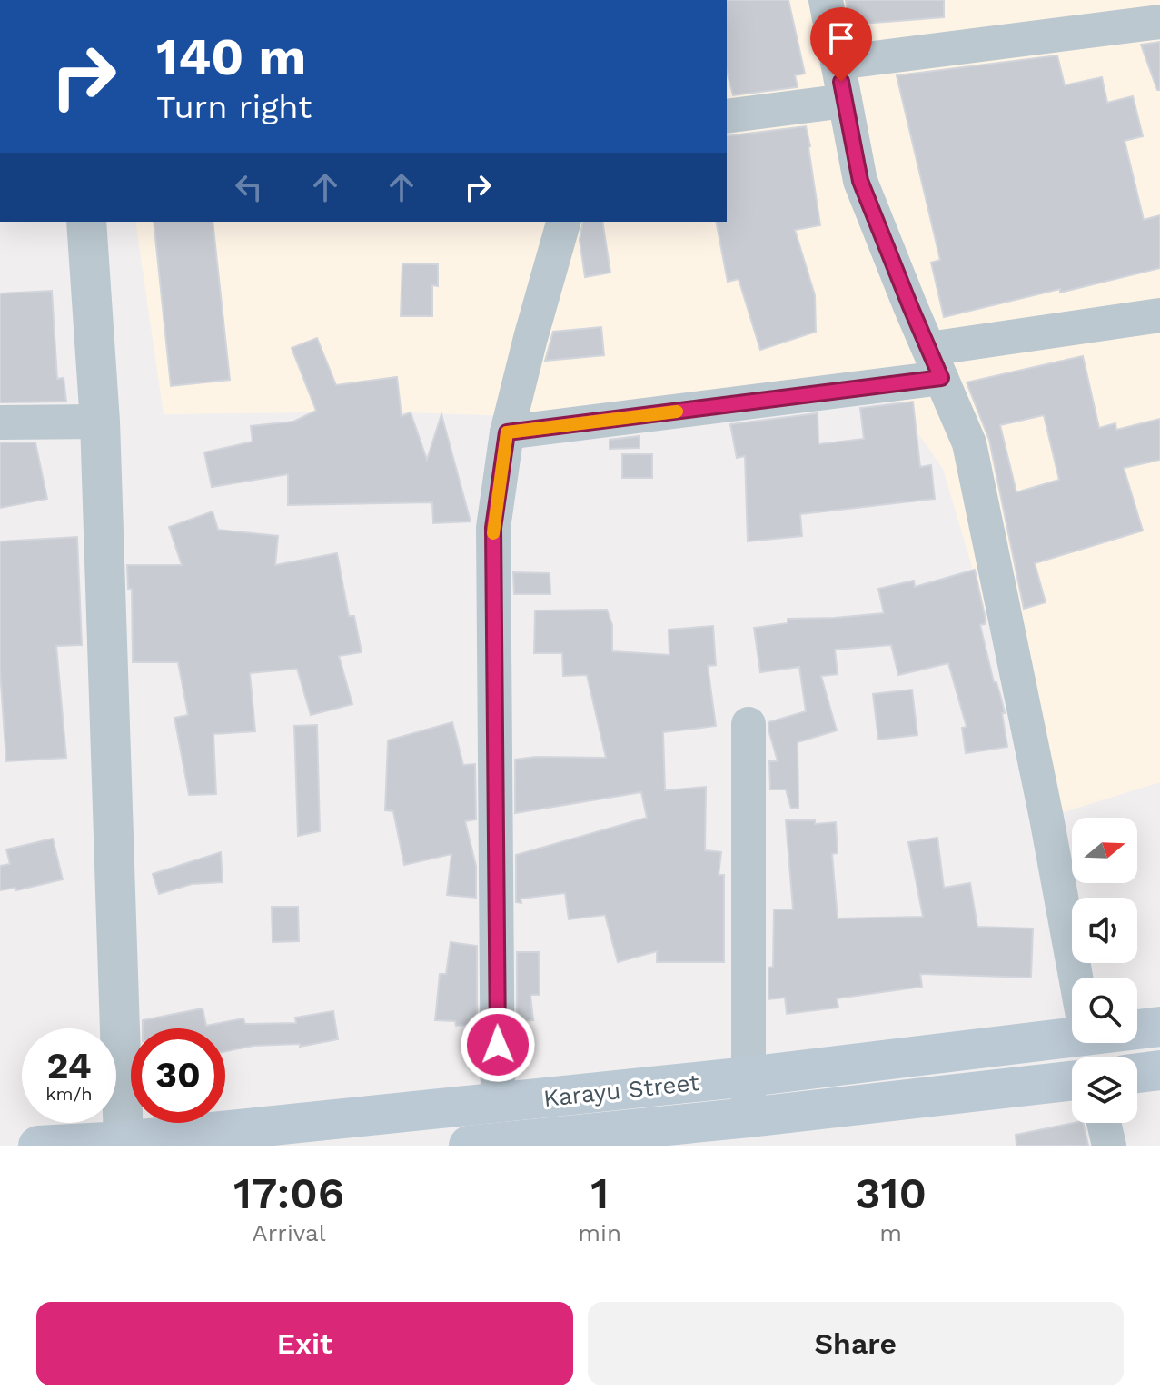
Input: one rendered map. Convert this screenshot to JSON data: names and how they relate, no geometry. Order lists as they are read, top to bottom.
{
  "streets": {
    "main road": ["Karayu Street"]
  },
  "north": "right",
  "page": {
    "turn": ["140 m", "Turn right"],
    "speed": "24 km/h",
    "limit": "30",
    "eta": [
      "17:06",
      "Arrival",
      "1",
      "min",
      "310",
      "m"
    ],
    "buttons": ["Exit", "Share"]
  }
}
